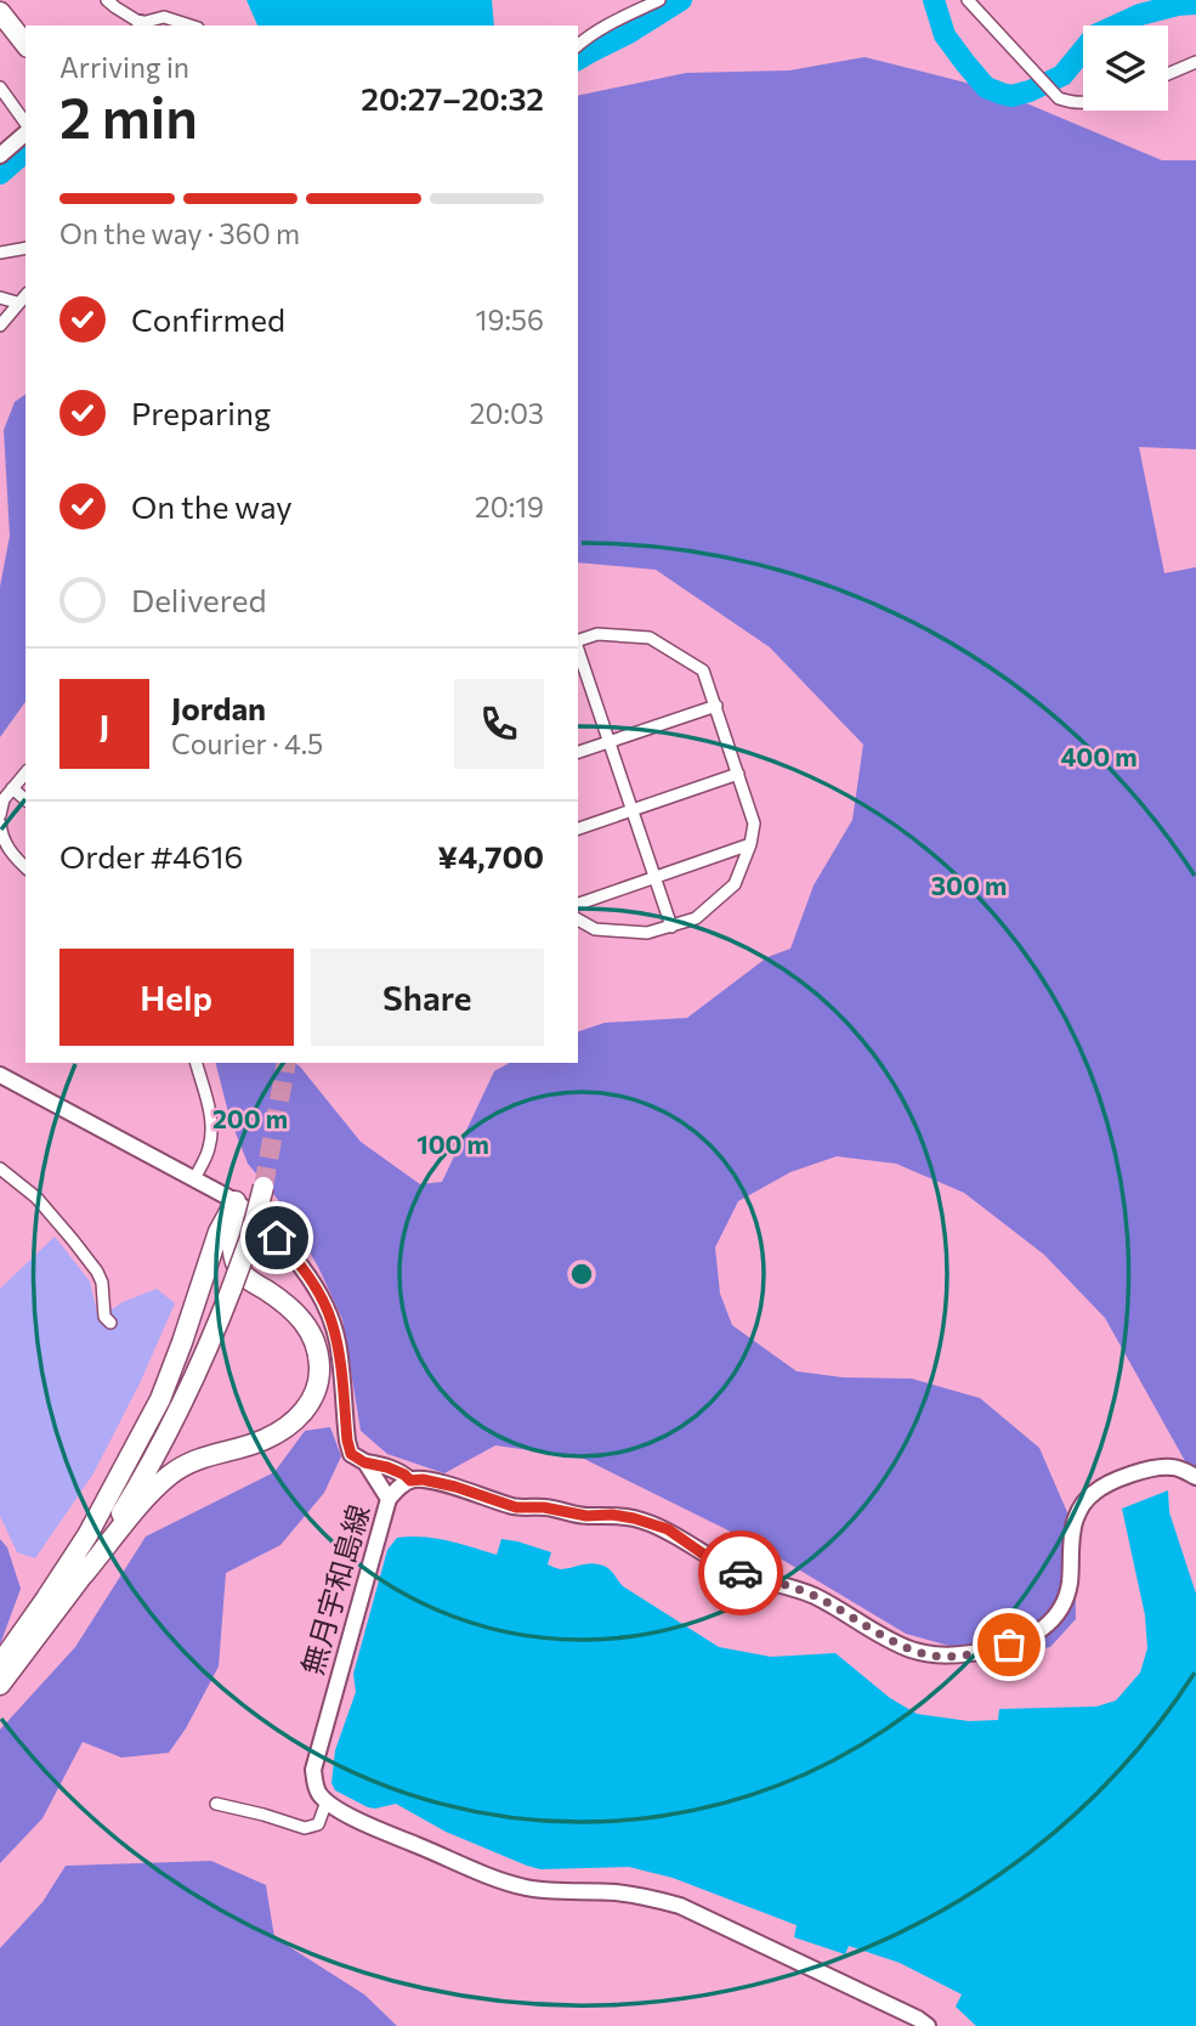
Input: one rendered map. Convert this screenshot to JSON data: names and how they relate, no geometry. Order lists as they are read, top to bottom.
{
  "streets": {
    "main road": ["無月宇和島線"]
  },
  "page": {
    "heading": ["2 min", "Arriving in", "20:27–20:32"],
    "panel": [
      "Jordan",
      "Courier · 4.5",
      "Order #4616",
      "¥4,700"
    ],
    "bar": "On the way · 360 m",
    "list": [
      ["Confirmed", "19:56"],
      ["Preparing", "20:03"],
      ["On the way", "20:19"],
      "Delivered"
    ],
    "round": "J",
    "buttons": ["Help", "Share"]
  },
  "rings": [
    "400 m",
    "300 m",
    "200 m",
    "100 m"
  ]
}
